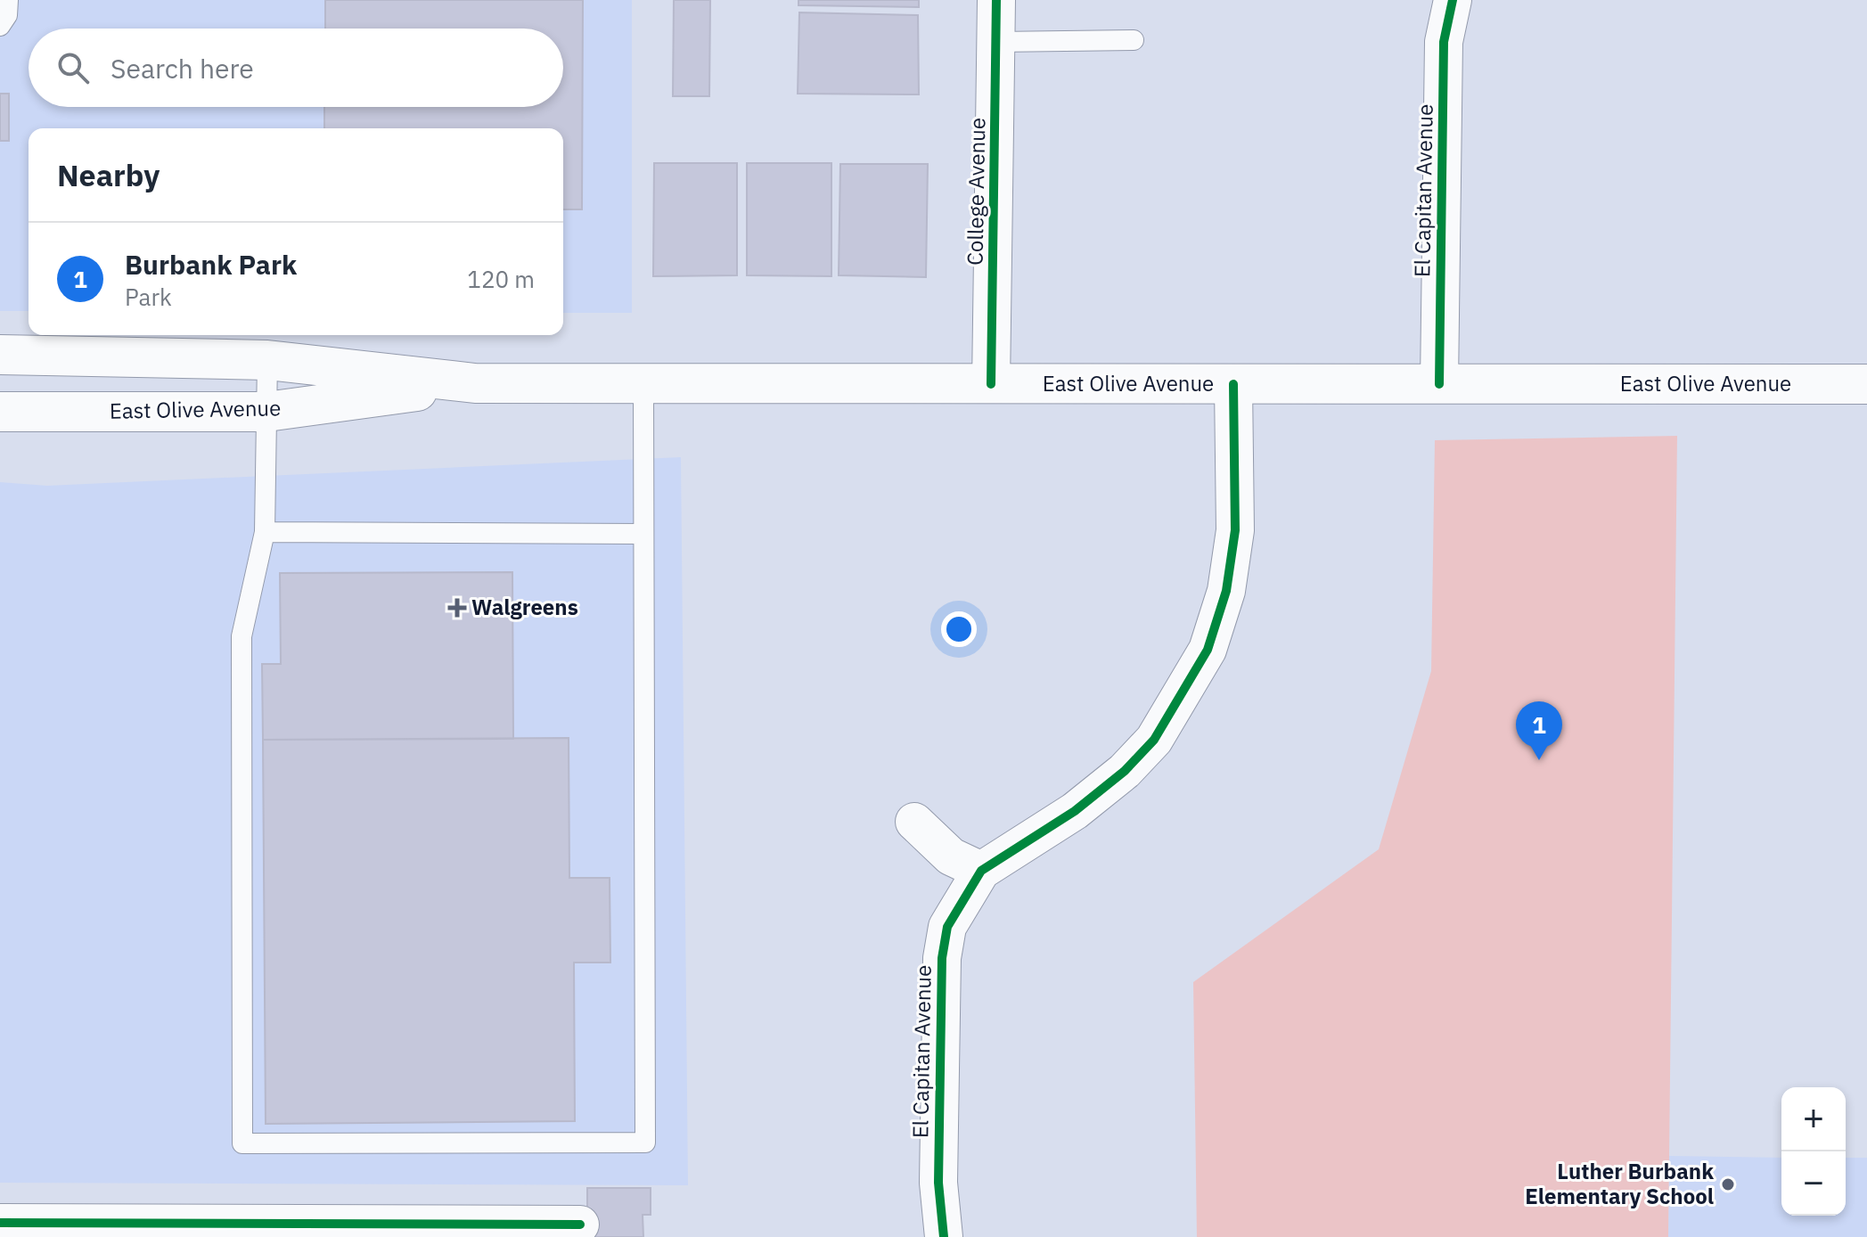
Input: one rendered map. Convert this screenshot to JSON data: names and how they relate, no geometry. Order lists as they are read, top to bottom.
{
  "streets": {
    "main road": ["East Olive Avenue"],
    "street": ["El Capitan Avenue", "College Avenue"]
  },
  "crossings": [
    ["El Capitan Avenue", "East Olive Avenue"],
    ["College Avenue", "East Olive Avenue"]
  ],
  "places": {
    "health": ["Walgreens"],
    "other": ["Luther Burbank Elementary School"]
  },
  "page": {
    "search": "Search here",
    "heading": "Nearby",
    "list": [
      {
        "mark": "1",
        "name": "Burbank Park",
        "note": "Park",
        "value": "120 m"
      }
    ],
    "pins": "1",
    "map_buttons": ["+", "−"]
  }
}
